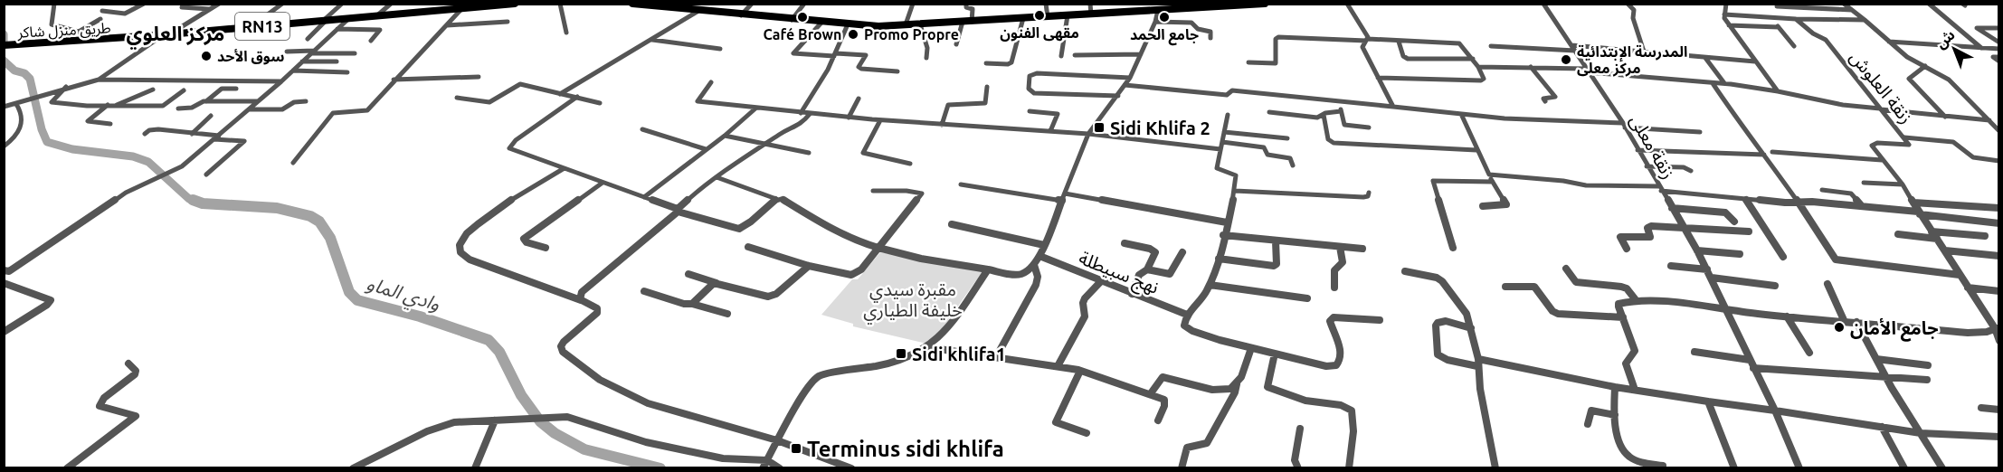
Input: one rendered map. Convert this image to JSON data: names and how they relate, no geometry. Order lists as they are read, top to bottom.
{
  "streets": {
    "main road": ["RN13", "طريق منزل شاكر"],
    "street": ["زنقة العلوش", "زنقة معلى", "نهج سبيطلة"]
  },
  "districts": ["مركز العلوي"],
  "water": ["وادي الماو"],
  "parks": ["مقبرة سيدي خليفة الطياري"],
  "places": {
    "other": [
      "مقهى الفنون",
      "Café Brown",
      "جامع الحمد",
      "Promo Propre",
      "سوق الأحد",
      "المدرسة الإبتدائية مركز معلى",
      "جامع الأمان"
    ],
    "transit": ["Sidi Khlifa 2", "Sidi khlifa1", "Terminus sidi khlifa"]
  },
  "north": "top left"
}
